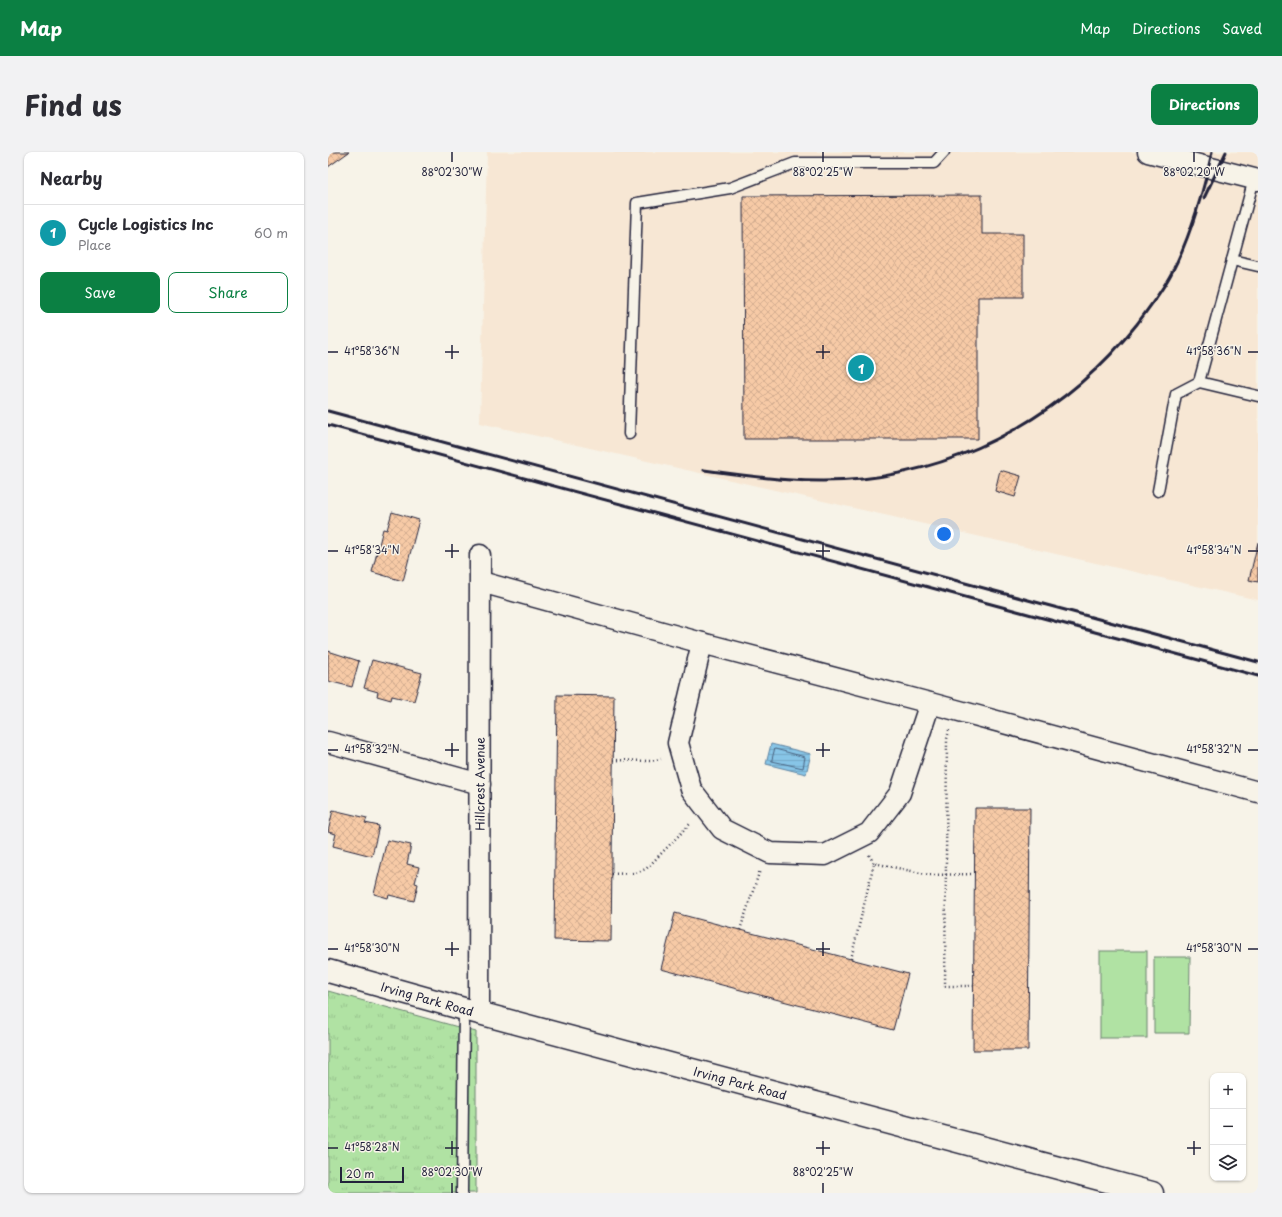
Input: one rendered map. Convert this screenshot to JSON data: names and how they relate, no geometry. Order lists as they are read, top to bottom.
{
  "streets": {
    "main road": ["Irving Park Road"],
    "street": ["Hillcrest Avenue"]
  },
  "crossings": [
    ["Hillcrest Avenue", "Irving Park Road"]
  ],
  "scale_bar": "20 m",
  "page": {
    "header": "Map",
    "nav": ["Map", "Directions", "Saved"],
    "title": "Find us",
    "buttons": [
      "Directions",
      ["Save", "Share"]
    ],
    "heading": "Nearby",
    "list": [
      {
        "mark": "1",
        "name": "Cycle Logistics Inc",
        "note": "Place",
        "value": "60 m"
      }
    ],
    "pins": "1",
    "map_buttons": ["+", "−"],
    "scale": "20 m"
  },
  "coordinates": [
    "88°02'30\"W",
    "88°02'25\"W",
    "88°02'20\"W",
    "41°58'36\"N",
    "41°58'34\"N",
    "41°58'32\"N",
    "41°58'30\"N",
    "41°58'28\"N"
  ]
}
